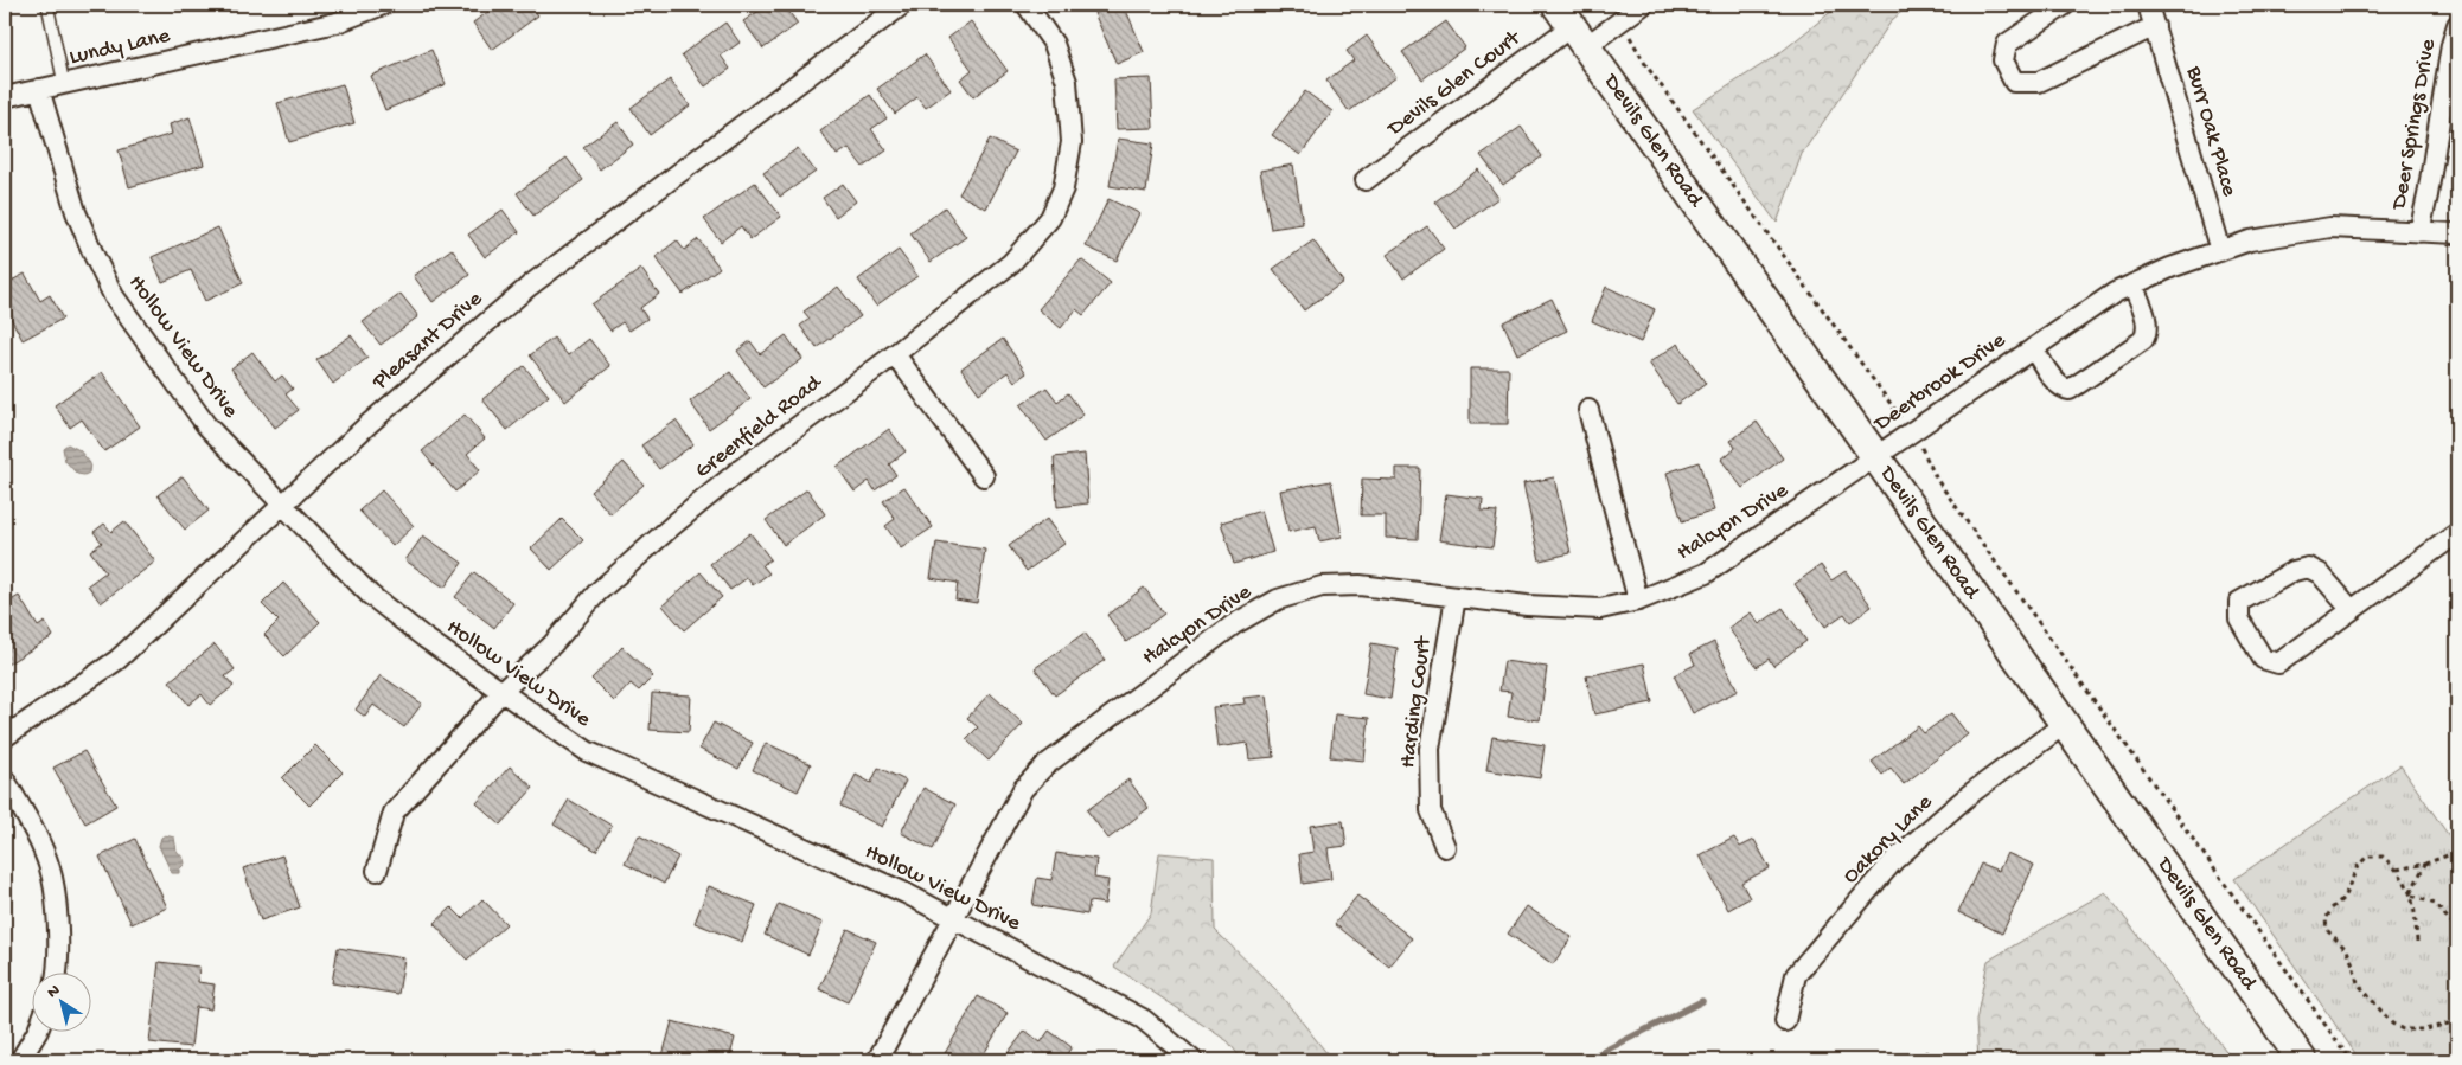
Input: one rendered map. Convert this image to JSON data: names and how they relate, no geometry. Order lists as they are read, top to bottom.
{
  "streets": {
    "main road": ["Devils Glen Road"],
    "street": [
      "Lundy Lane",
      "Devils Glen Court",
      "Deer Springs Drive",
      "Burr Oak Place",
      "Pleasant Drive",
      "Hollow View Drive",
      "Deerbrook Drive",
      "Greenfield Road",
      "Halcyon Drive",
      "Harding Court",
      "Oakory Lane"
    ]
  },
  "crossings": [
    ["Lundy Lane", "Hollow View Drive"],
    ["Devils Glen Court", "Devils Glen Road"],
    ["Deer Springs Drive", "Deerbrook Drive"],
    ["Burr Oak Place", "Deerbrook Drive"],
    ["Devils Glen Road", "Deerbrook Drive"],
    ["Devils Glen Road", "Halcyon Drive"],
    ["Devils Glen Road", "Oakory Lane"],
    ["Pleasant Drive", "Hollow View Drive"],
    ["Hollow View Drive", "Greenfield Road"],
    ["Hollow View Drive", "Halcyon Drive"],
    ["Deerbrook Drive", "Halcyon Drive"],
    ["Halcyon Drive", "Harding Court"]
  ],
  "north": "top left"
}
